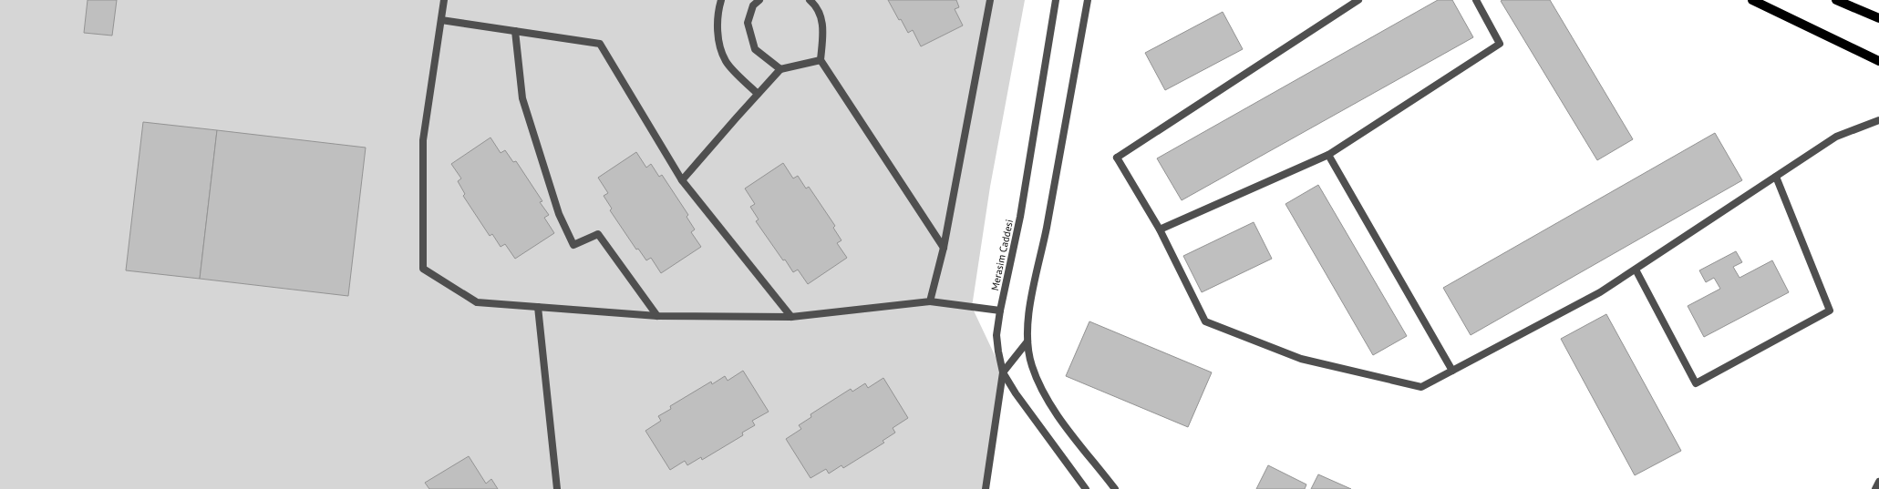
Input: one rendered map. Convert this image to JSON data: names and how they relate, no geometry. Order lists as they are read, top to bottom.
{
  "streets": {
    "street": ["Merasim Caddesi"]
  }
}
